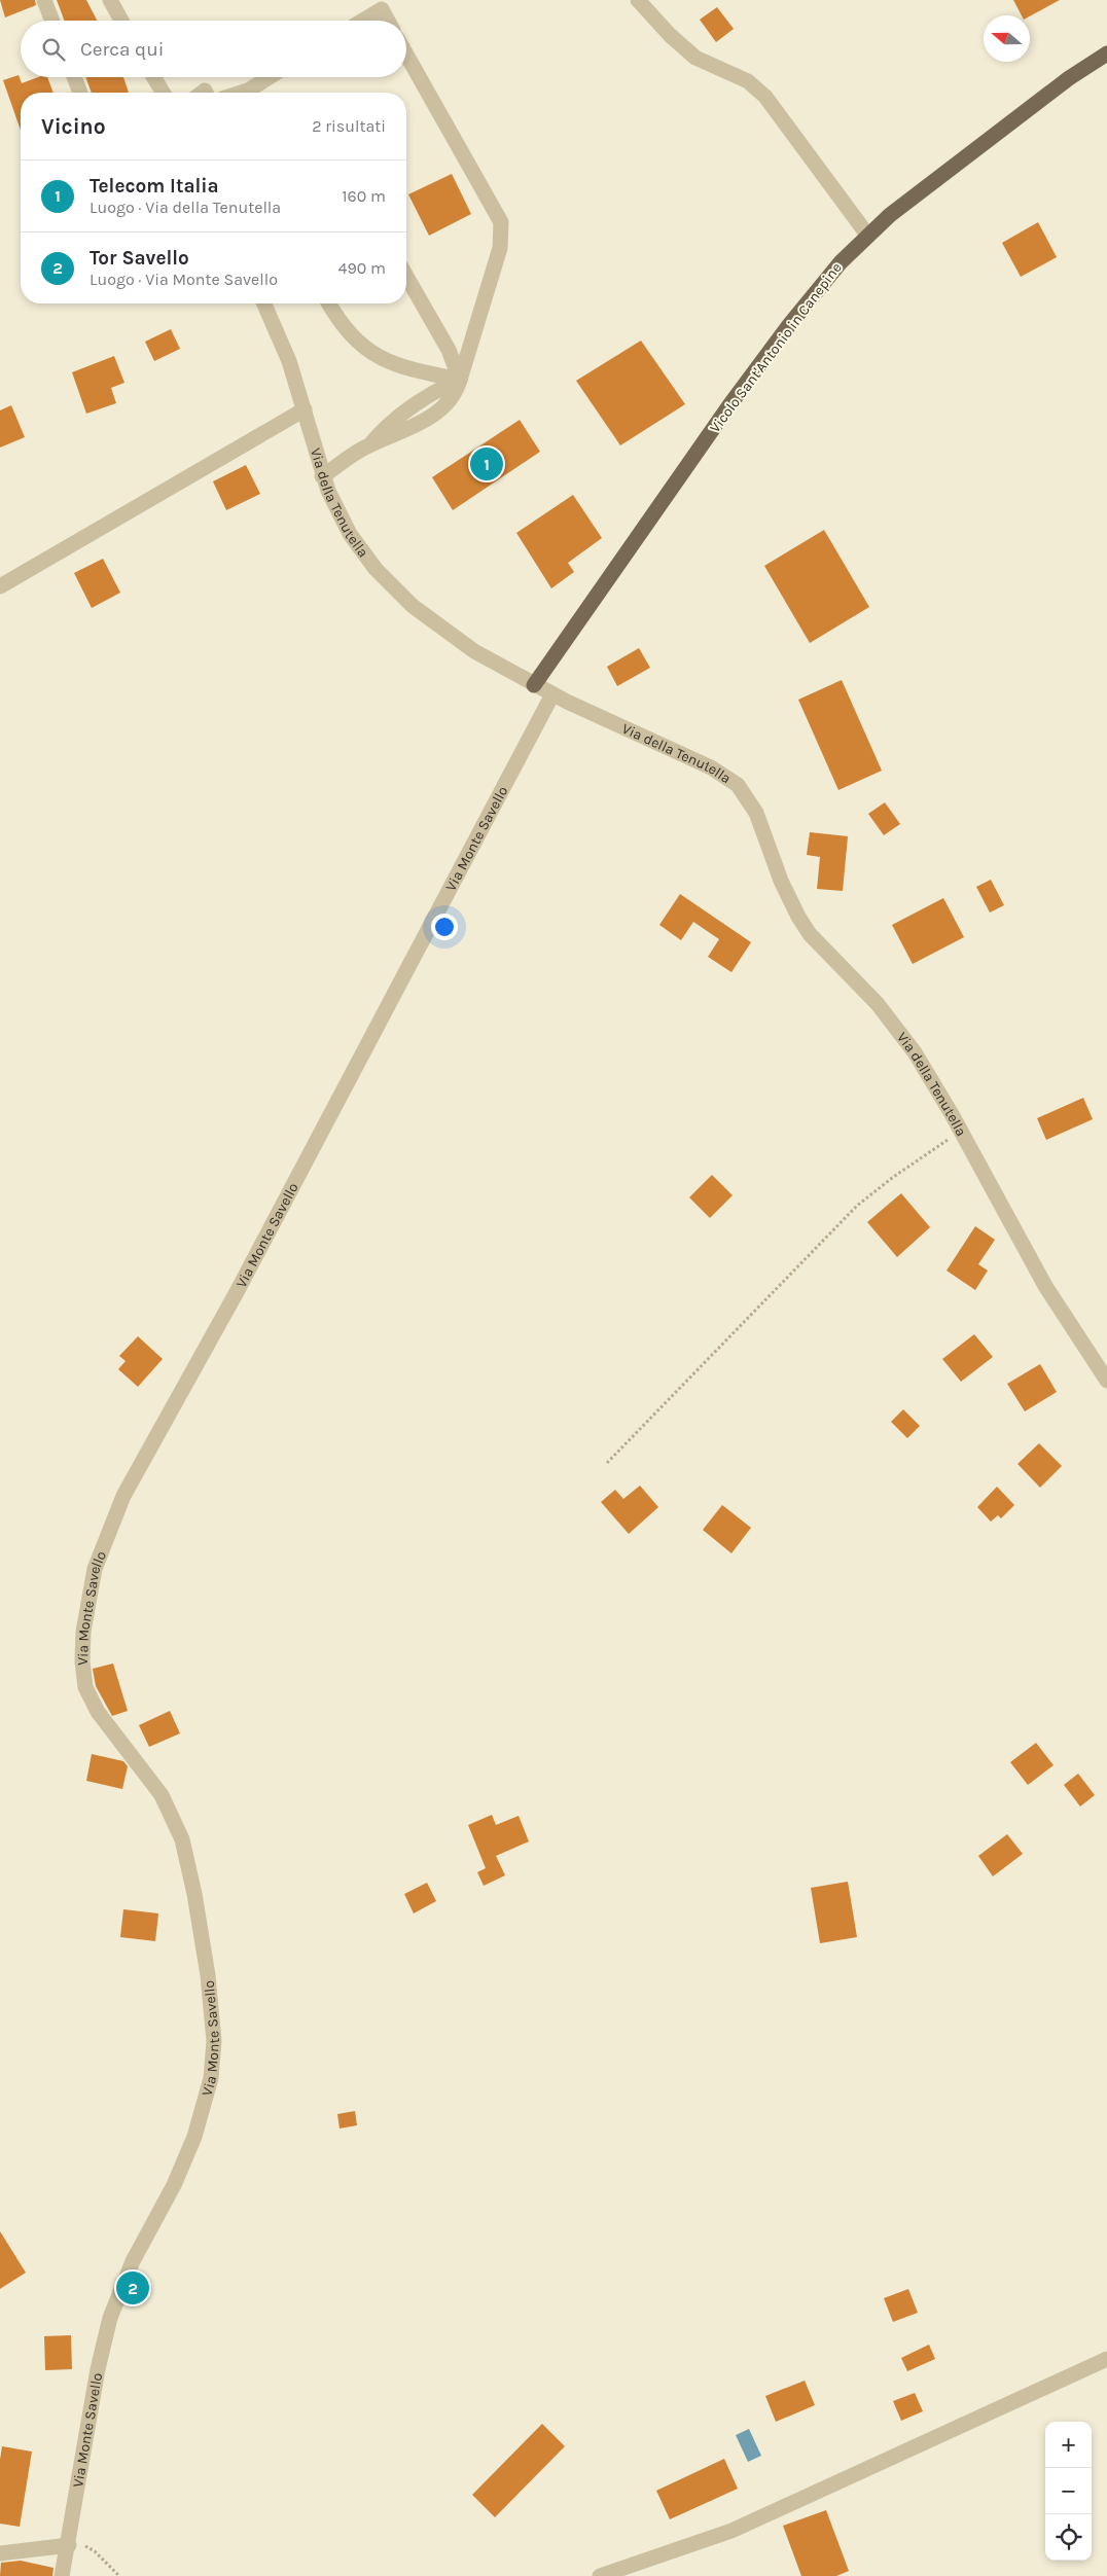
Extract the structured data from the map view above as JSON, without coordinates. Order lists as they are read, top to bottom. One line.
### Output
{"streets":{"main road":["Vicolo Sant'Antonio in Canepine"],"street":["Via della Tenutella","Via Monte Savello"]},"crossings":[["Vicolo Sant'Antonio in Canepine","Via della Tenutella"],["Via della Tenutella","Via Monte Savello"]],"north":"left","page":{"search":"Cerca qui","heading":["Vicino","2 risultati"],"list":[{"mark":"1","name":"Telecom Italia","note":"Luogo · Via della Tenutella","value":"160 m"},{"mark":"2","name":"Tor Savello","note":"Luogo · Via Monte Savello","value":"490 m"}],"pins":["1","2"],"map_buttons":["+","−"]}}
